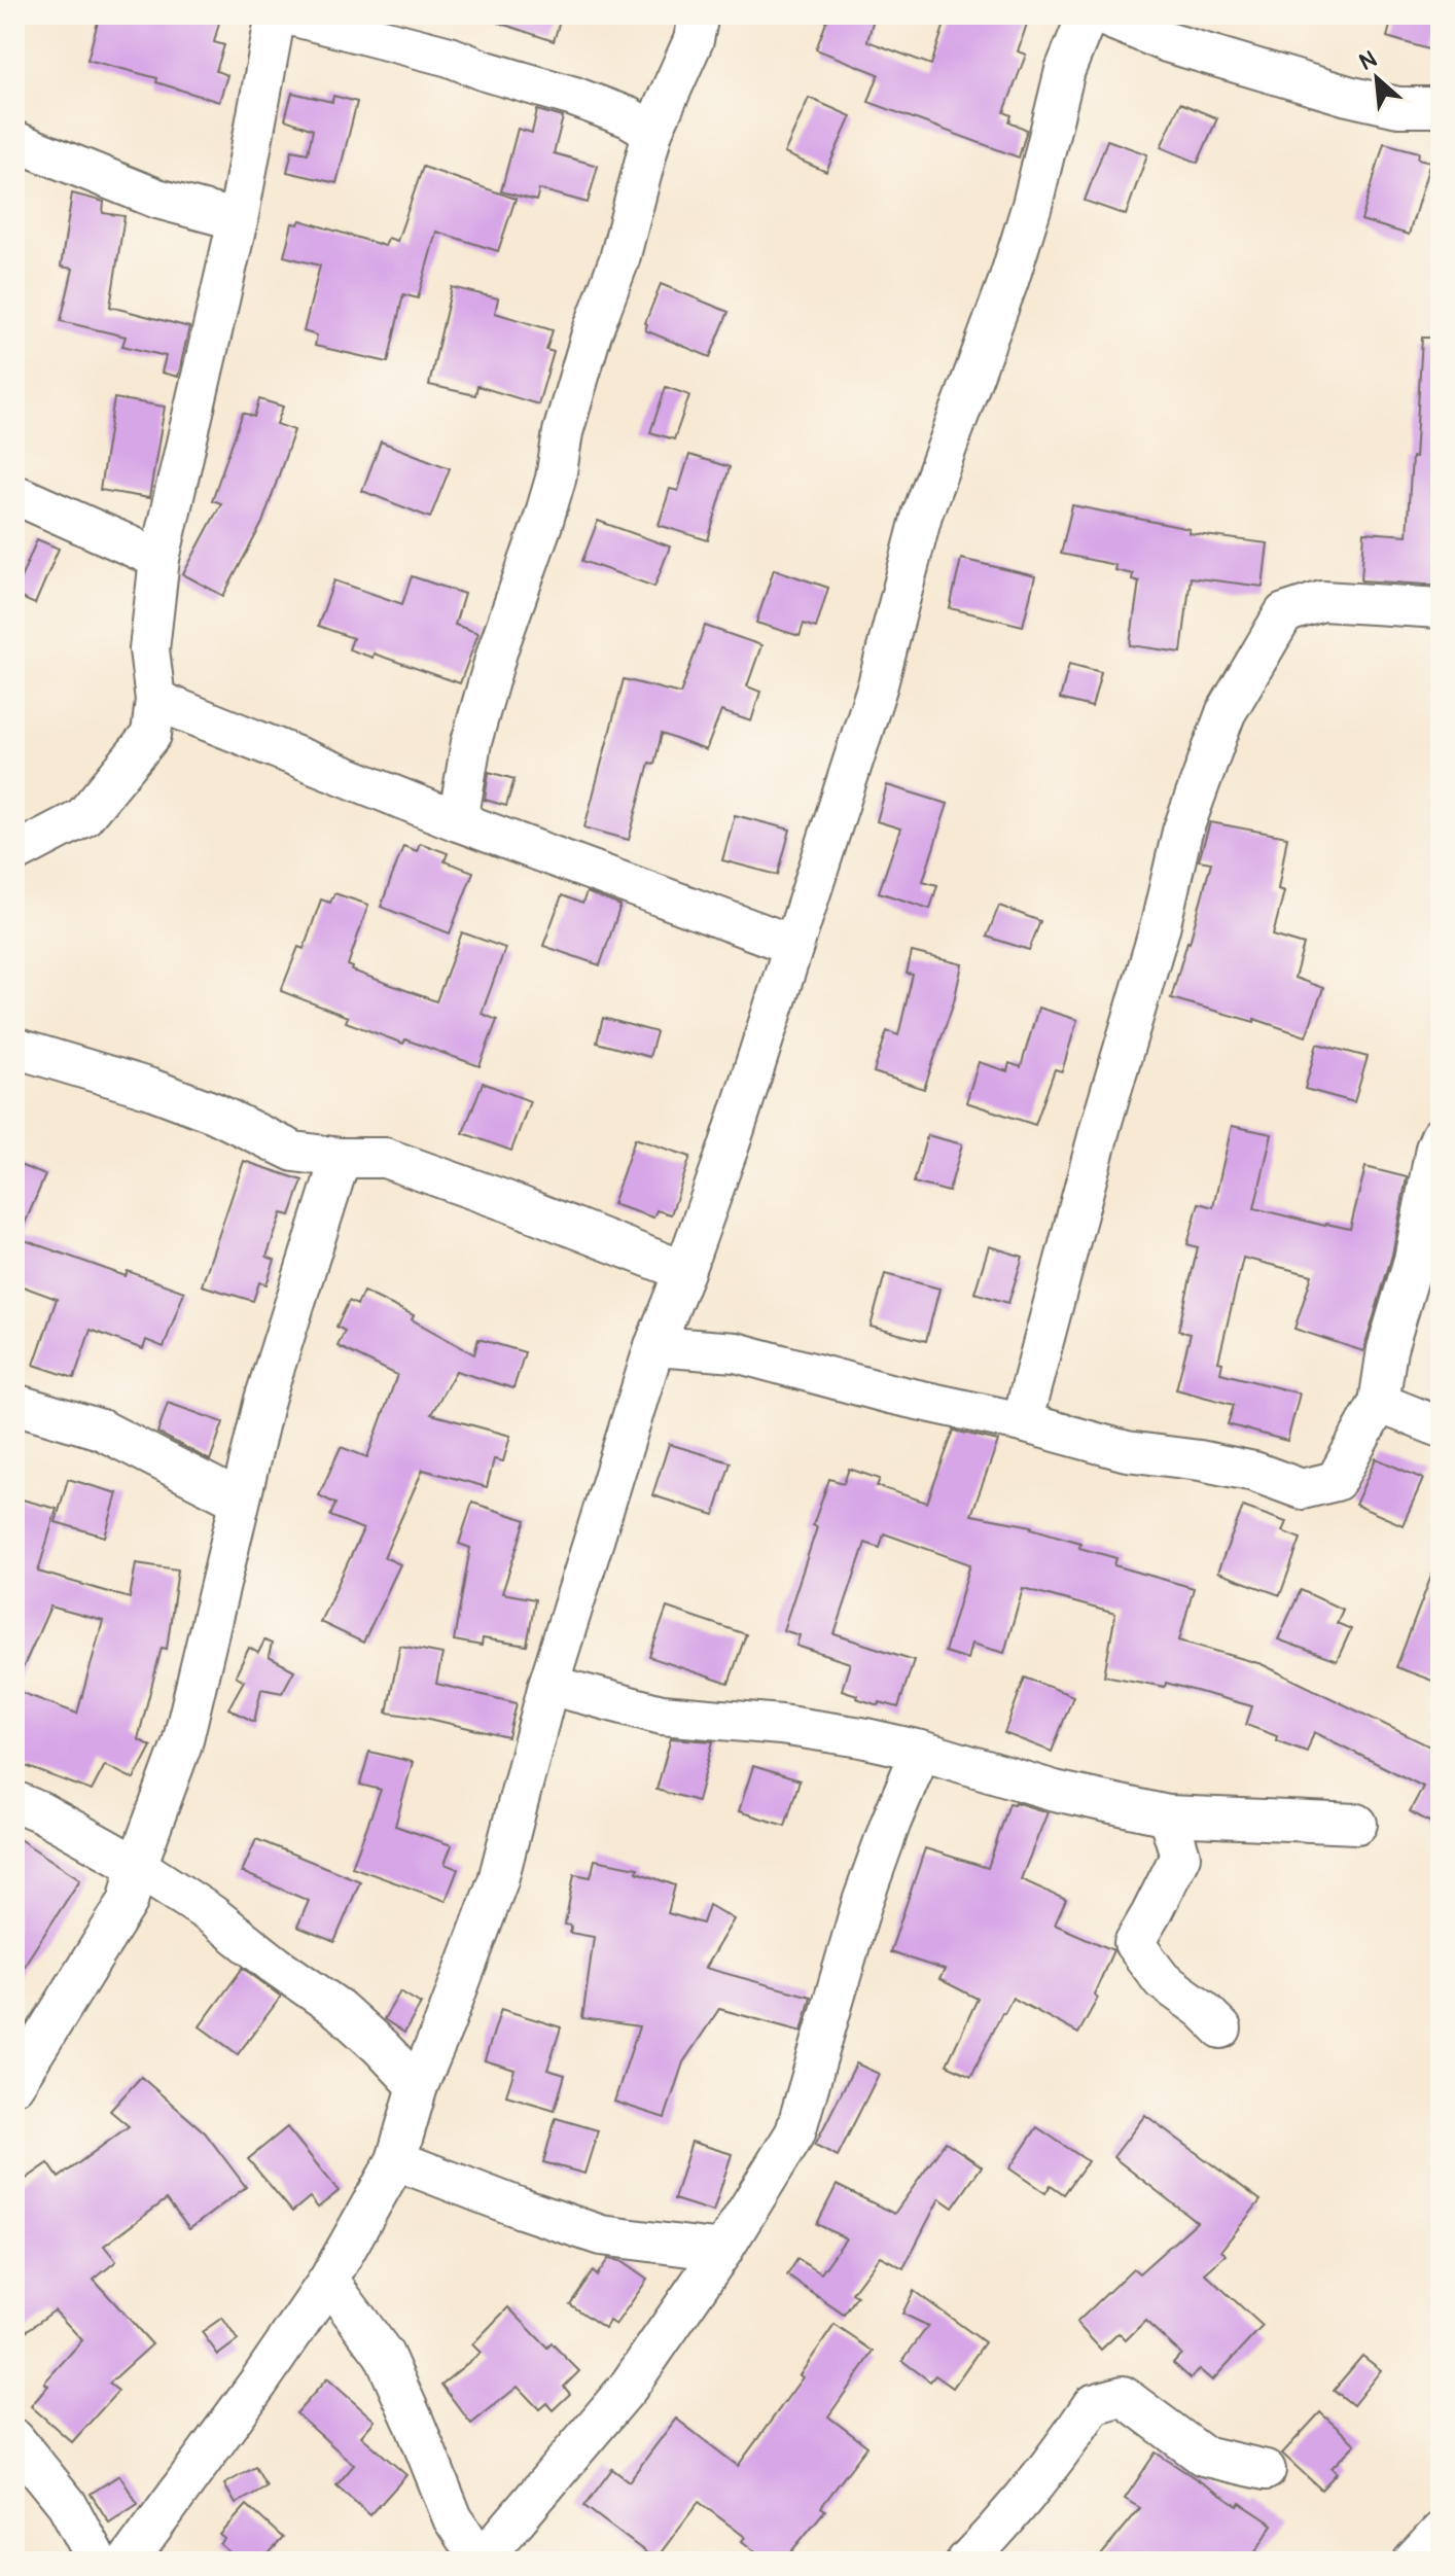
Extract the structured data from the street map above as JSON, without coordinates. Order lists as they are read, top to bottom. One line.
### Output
{"north":"top left"}
